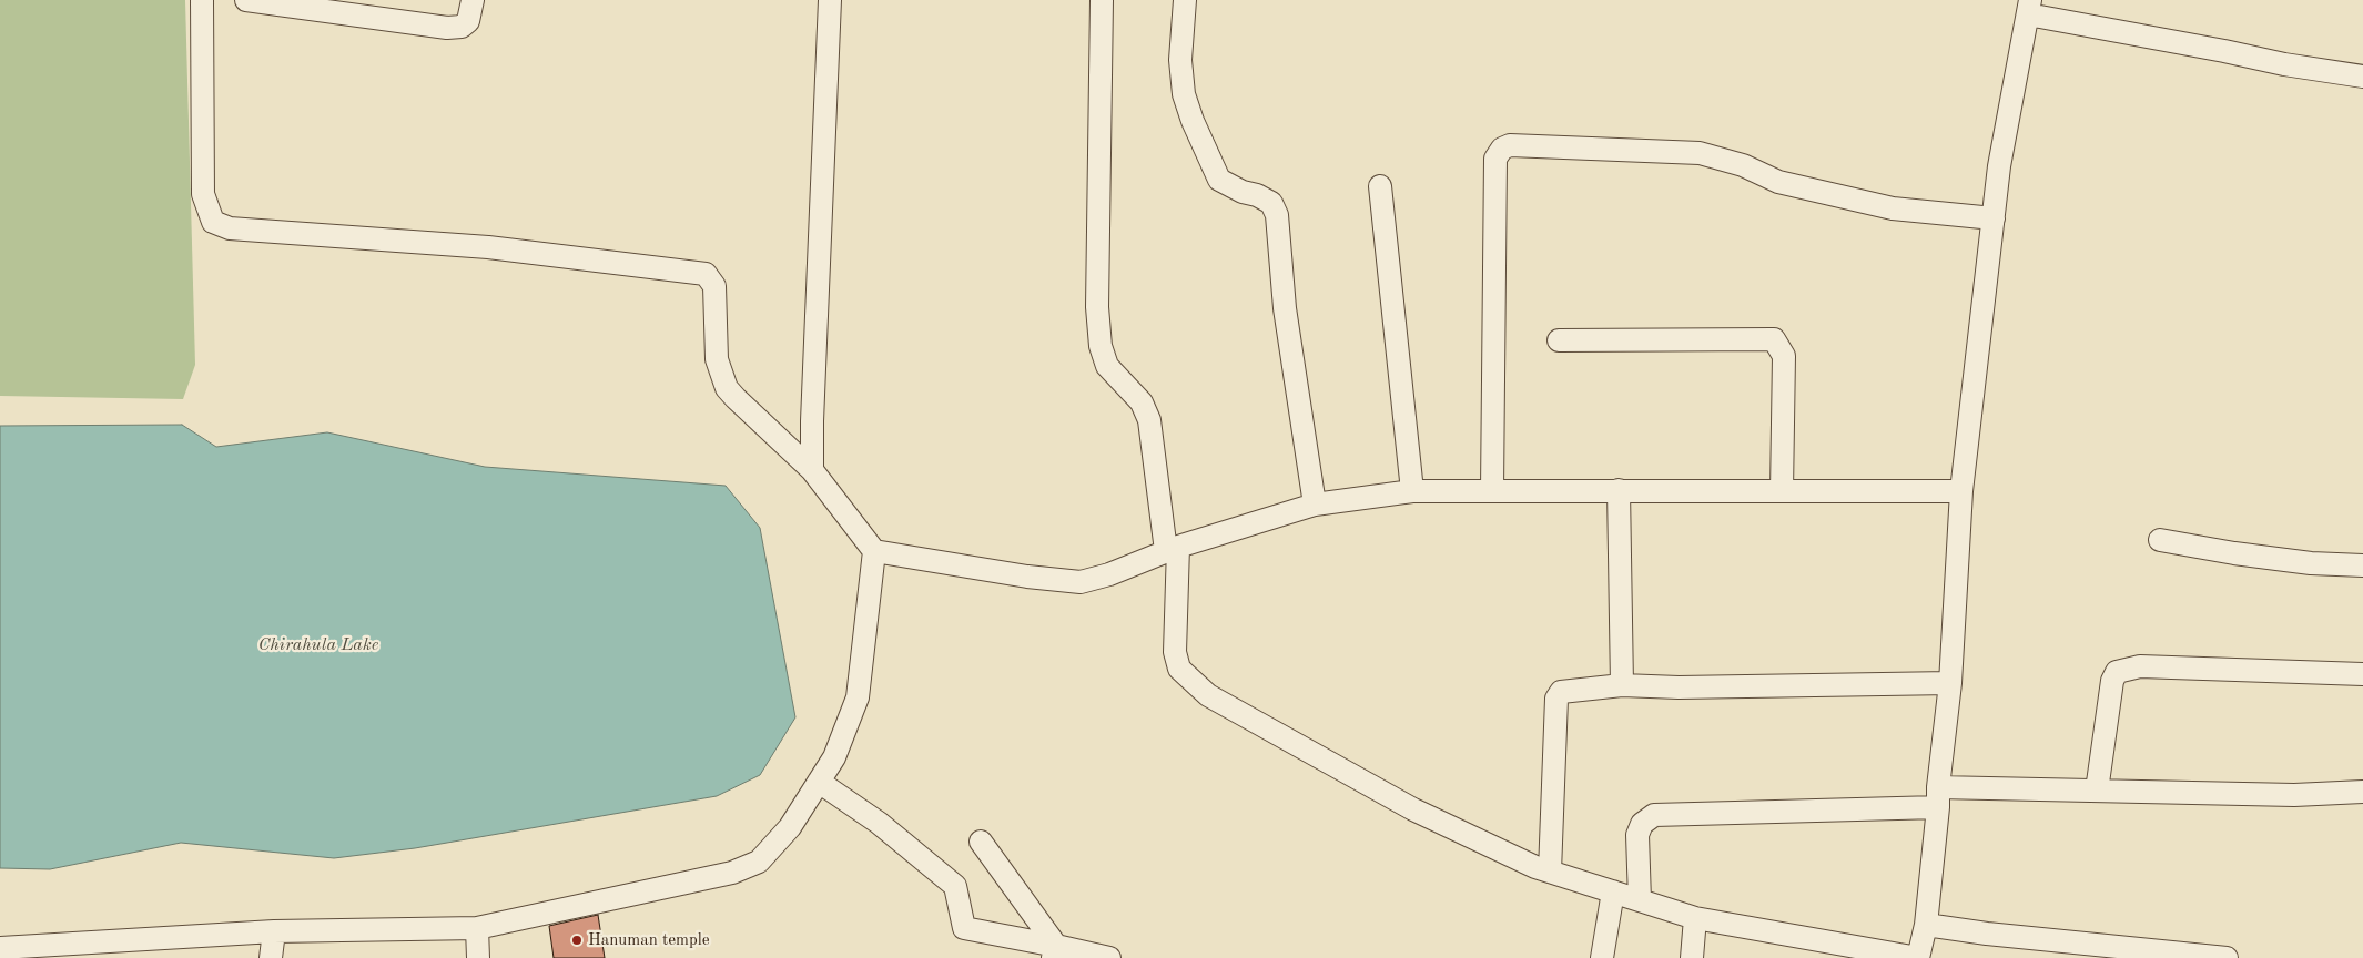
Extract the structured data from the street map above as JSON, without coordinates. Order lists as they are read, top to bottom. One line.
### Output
{"water":["Chirahula Lake"],"places":["Hanuman temple"]}
